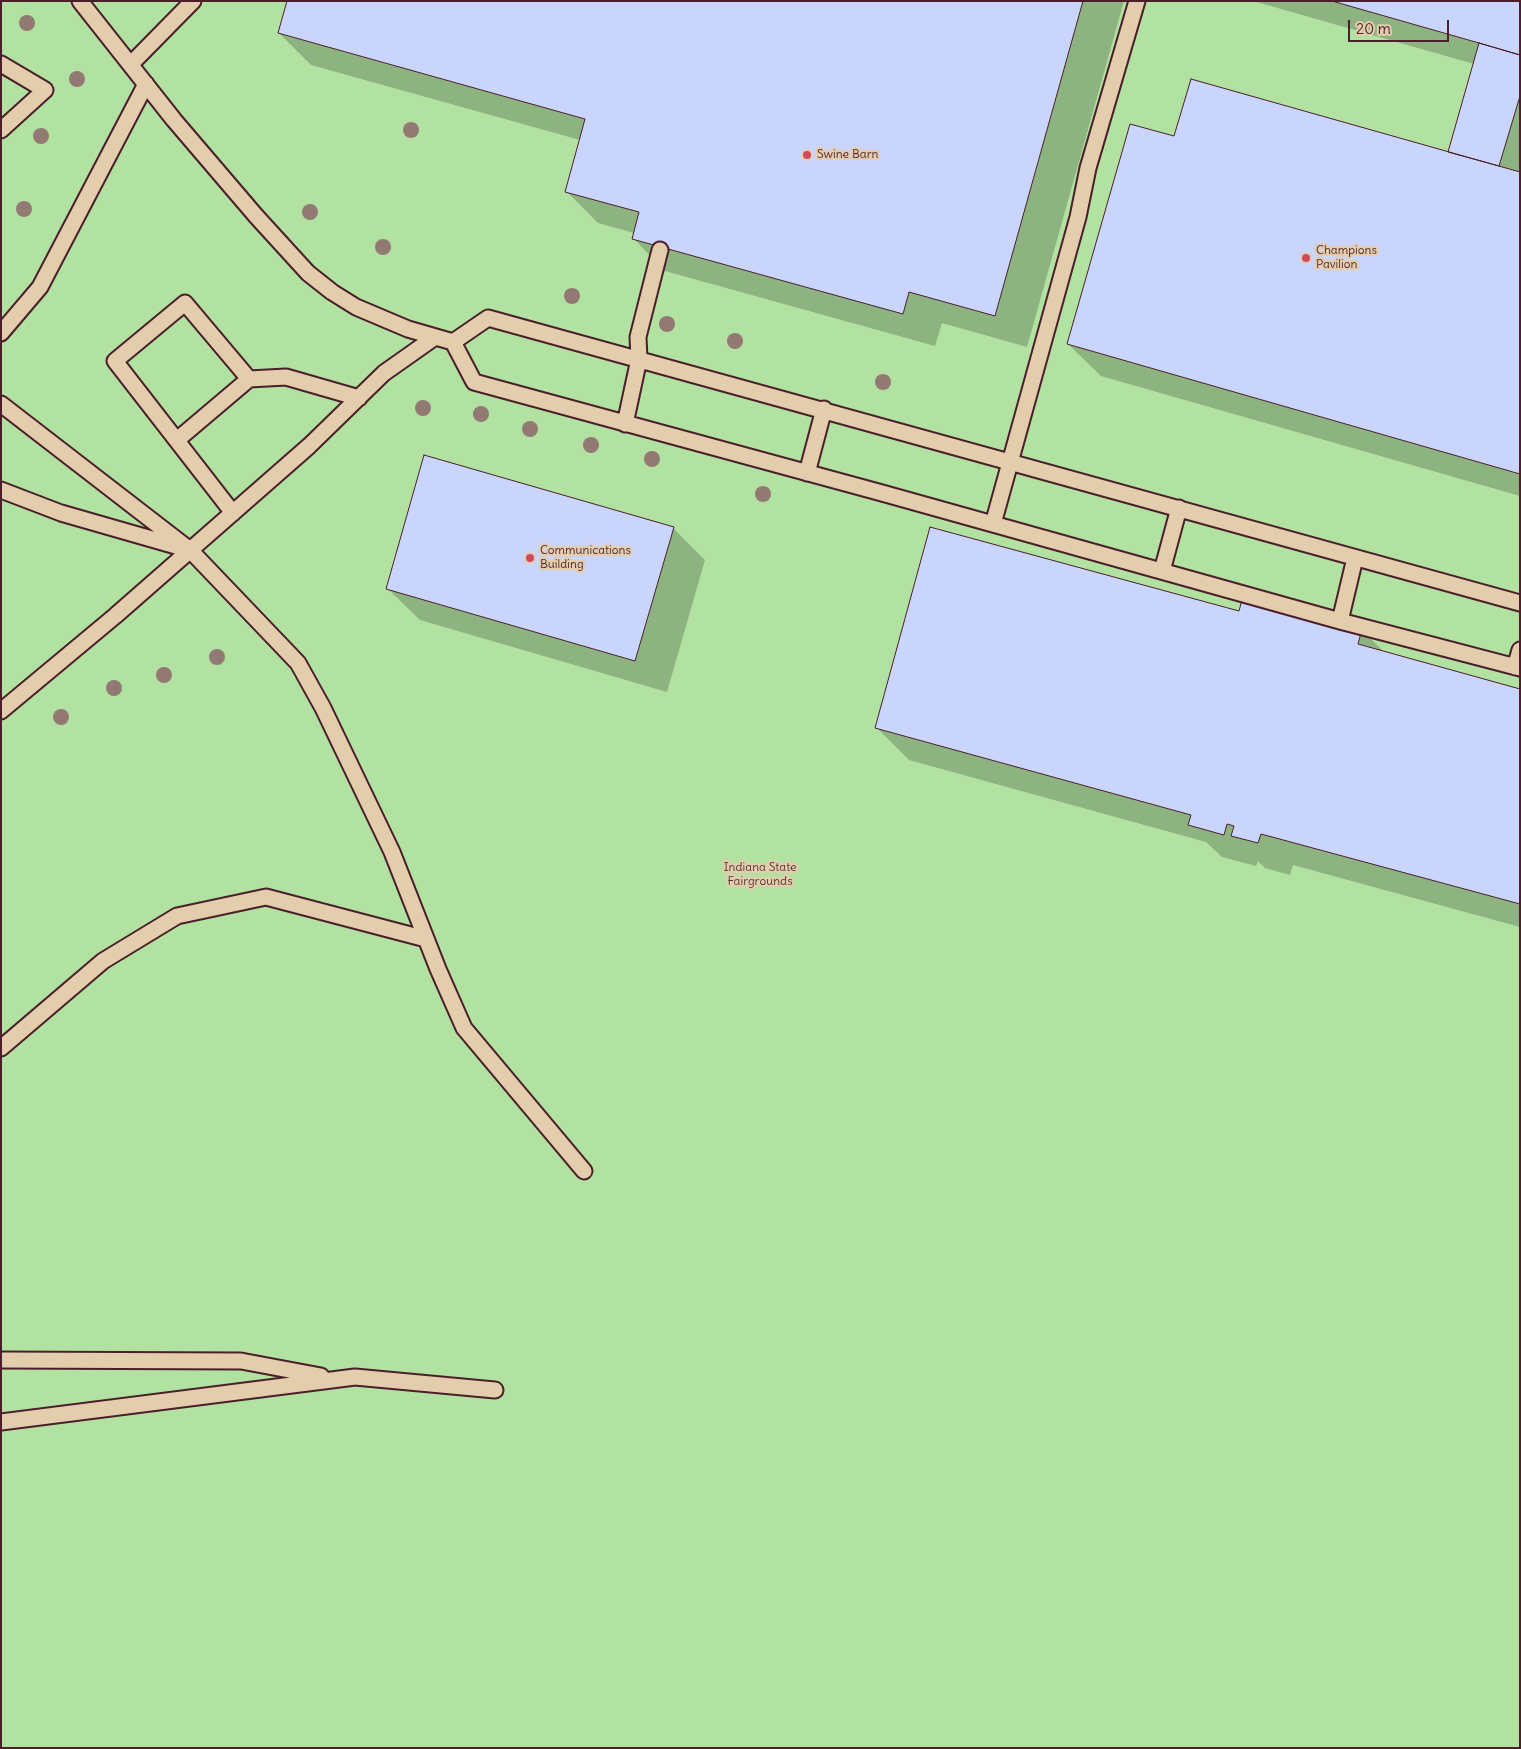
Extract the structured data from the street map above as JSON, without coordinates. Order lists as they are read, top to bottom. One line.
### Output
{"parks":["Indiana State Fairgrounds"],"places":["Swine Barn","Champions Pavilion","Communications Building"],"scale_bar":"20 m"}
